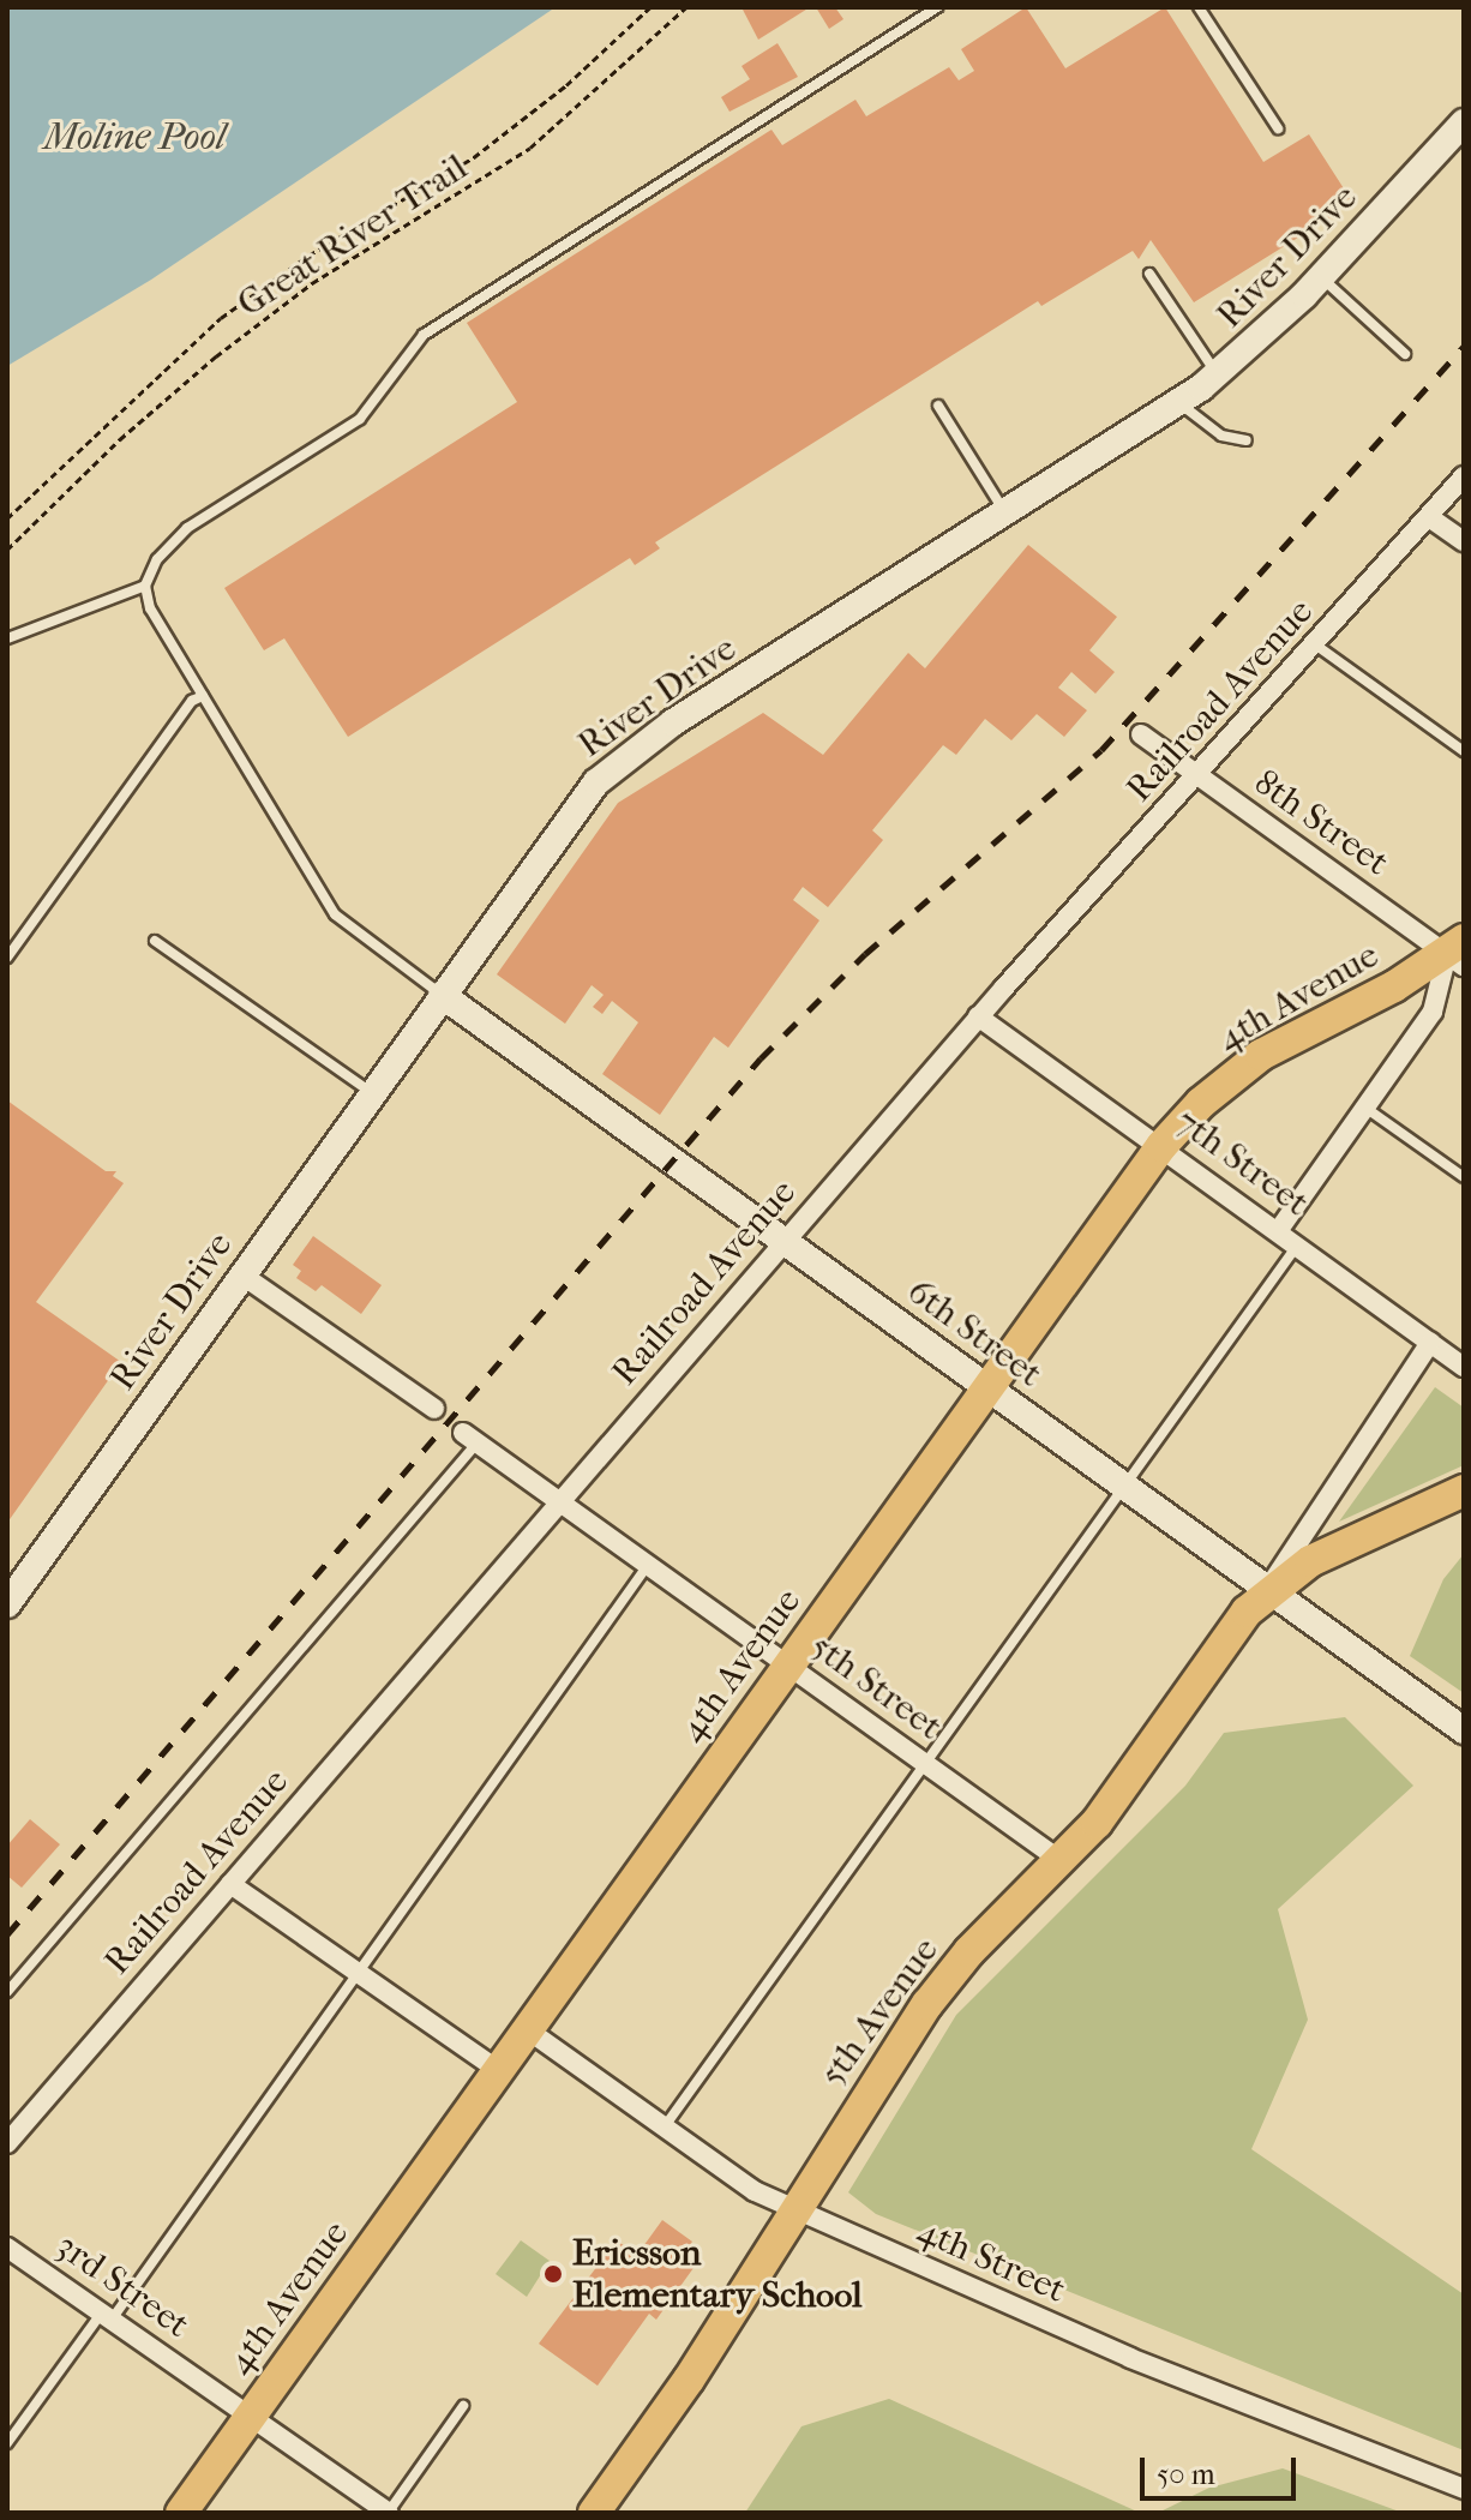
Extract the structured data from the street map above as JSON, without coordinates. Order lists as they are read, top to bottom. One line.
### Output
{"streets":{"main road":["River Drive","4th Avenue","6th Street","5th Avenue"],"street":["Railroad Avenue","8th Street","7th Street","5th Street","4th Street","3rd Street"],"path":["Great River Trail"]},"crossings":[["River Drive","6th Street"],["Railroad Avenue","8th Street"],["Railroad Avenue","7th Street"],["Railroad Avenue","6th Street"],["Railroad Avenue","5th Street"],["8th Street","4th Avenue"],["4th Avenue","7th Street"],["4th Avenue","6th Street"],["4th Avenue","5th Street"],["4th Avenue","4th Street"],["4th Avenue","3rd Street"],["7th Street","5th Avenue"],["6th Street","5th Avenue"],["5th Street","5th Avenue"],["5th Avenue","4th Street"]],"water":["Moline Pool"],"places":["Ericsson Elementary School"],"scale_bar":"50 m"}
